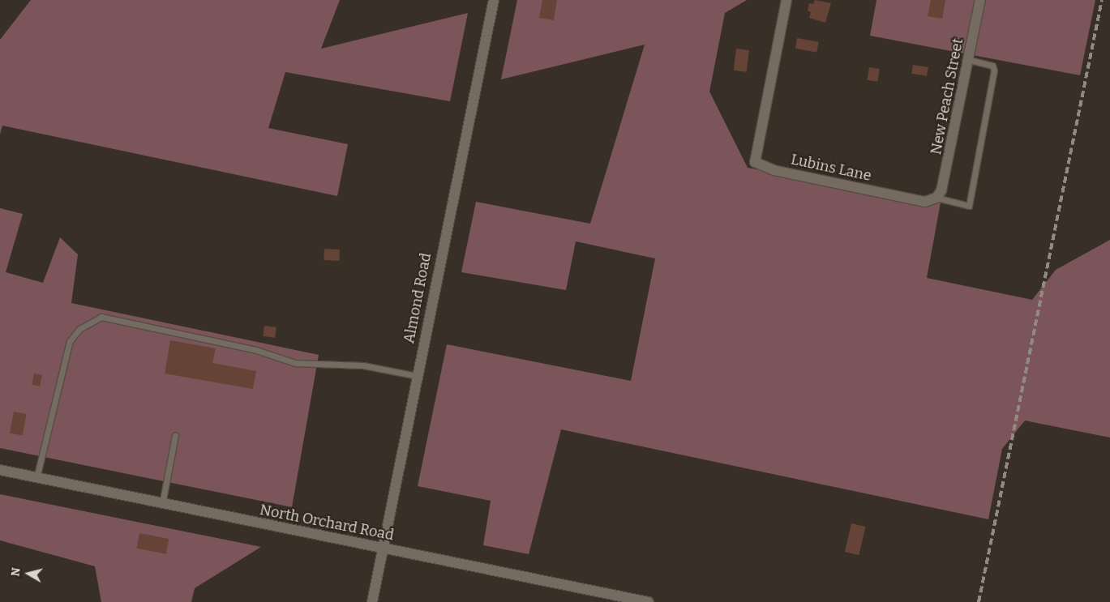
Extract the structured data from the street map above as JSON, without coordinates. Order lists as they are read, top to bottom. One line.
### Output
{"streets":{"street":["New Peach Street","Lubins Lane","Almond Road","North Orchard Road"]},"crossings":[["New Peach Street","Lubins Lane"],["Almond Road","North Orchard Road"]],"north":"left"}
